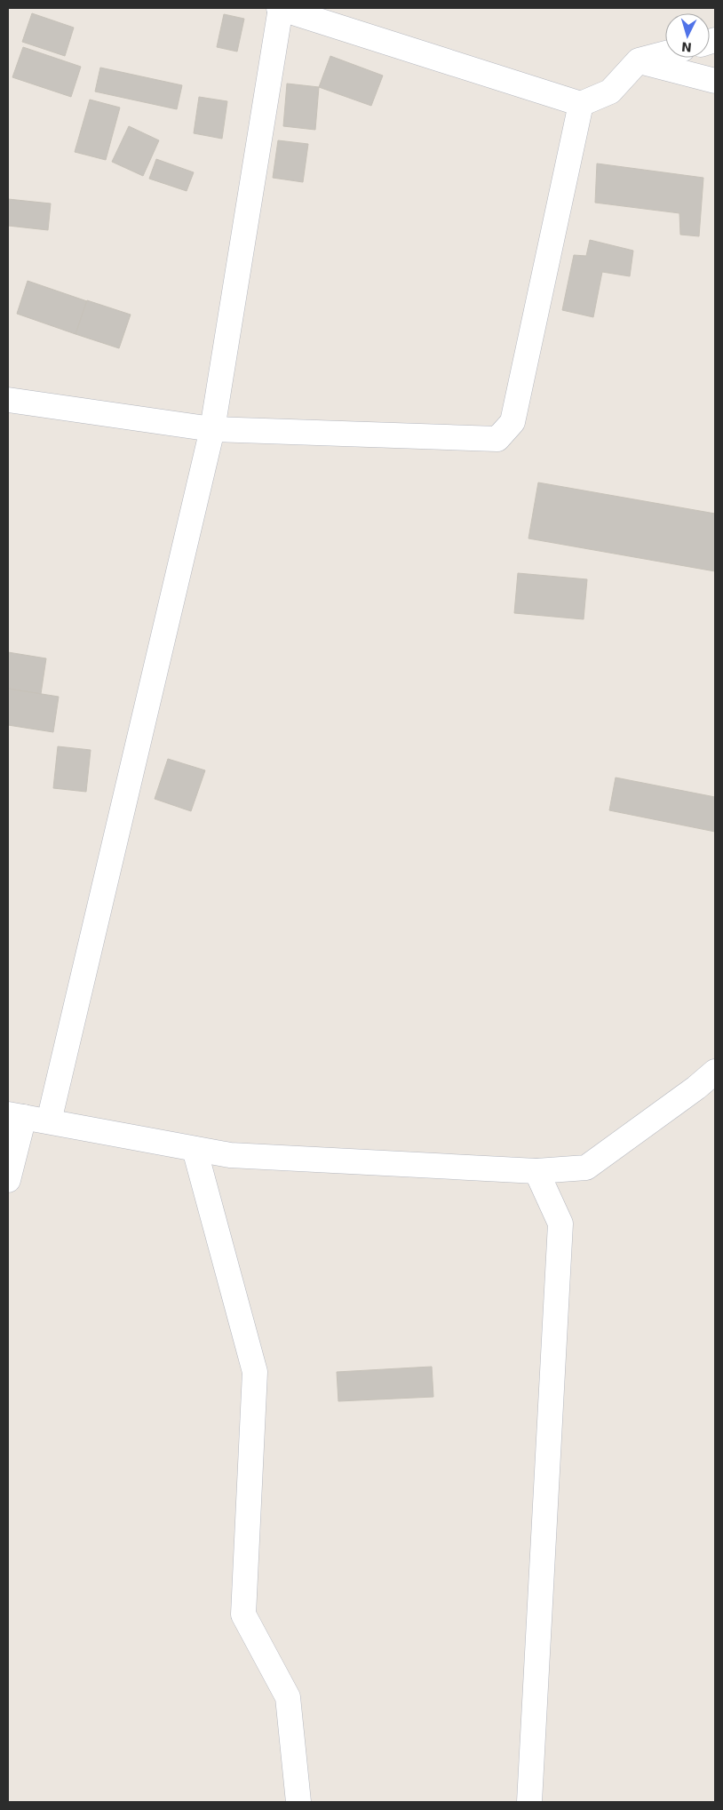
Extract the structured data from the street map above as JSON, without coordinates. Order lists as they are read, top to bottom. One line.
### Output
{"north":"bottom"}
